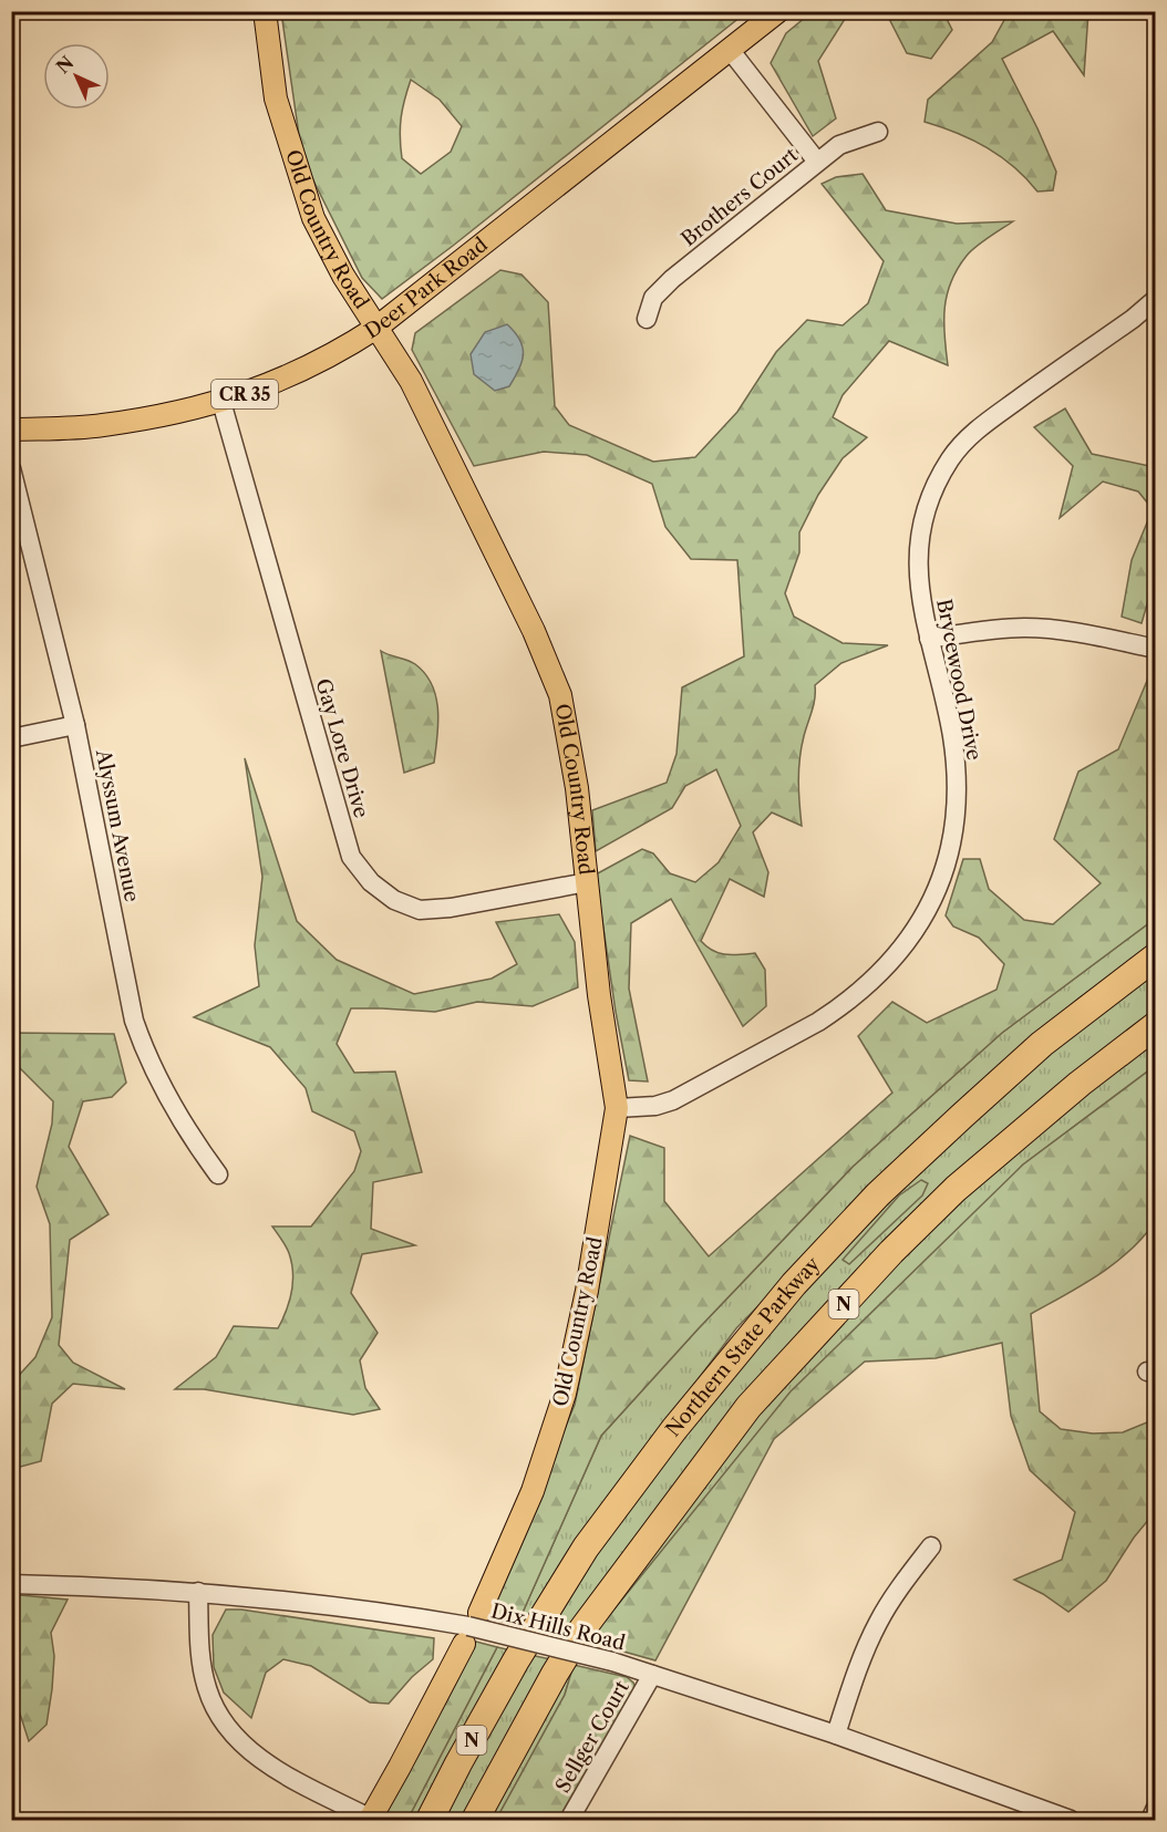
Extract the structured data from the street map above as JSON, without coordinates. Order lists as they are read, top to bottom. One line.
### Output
{"streets":{"highway":["N","Northern State Parkway"],"main road":["Old Country Road","Deer Park Road","CR 35"],"street":["Brothers Court","Brycewood Drive","Gay Lore Drive","Alyssum Avenue","Dix Hills Road","Sellger Court"]},"crossings":[["Old Country Road","Deer Park Road"],["Old Country Road","Brycewood Drive"],["Old Country Road","Gay Lore Drive"],["Deer Park Road","Gay Lore Drive"],["Dix Hills Road","Sellger Court"]],"north":"top left"}
